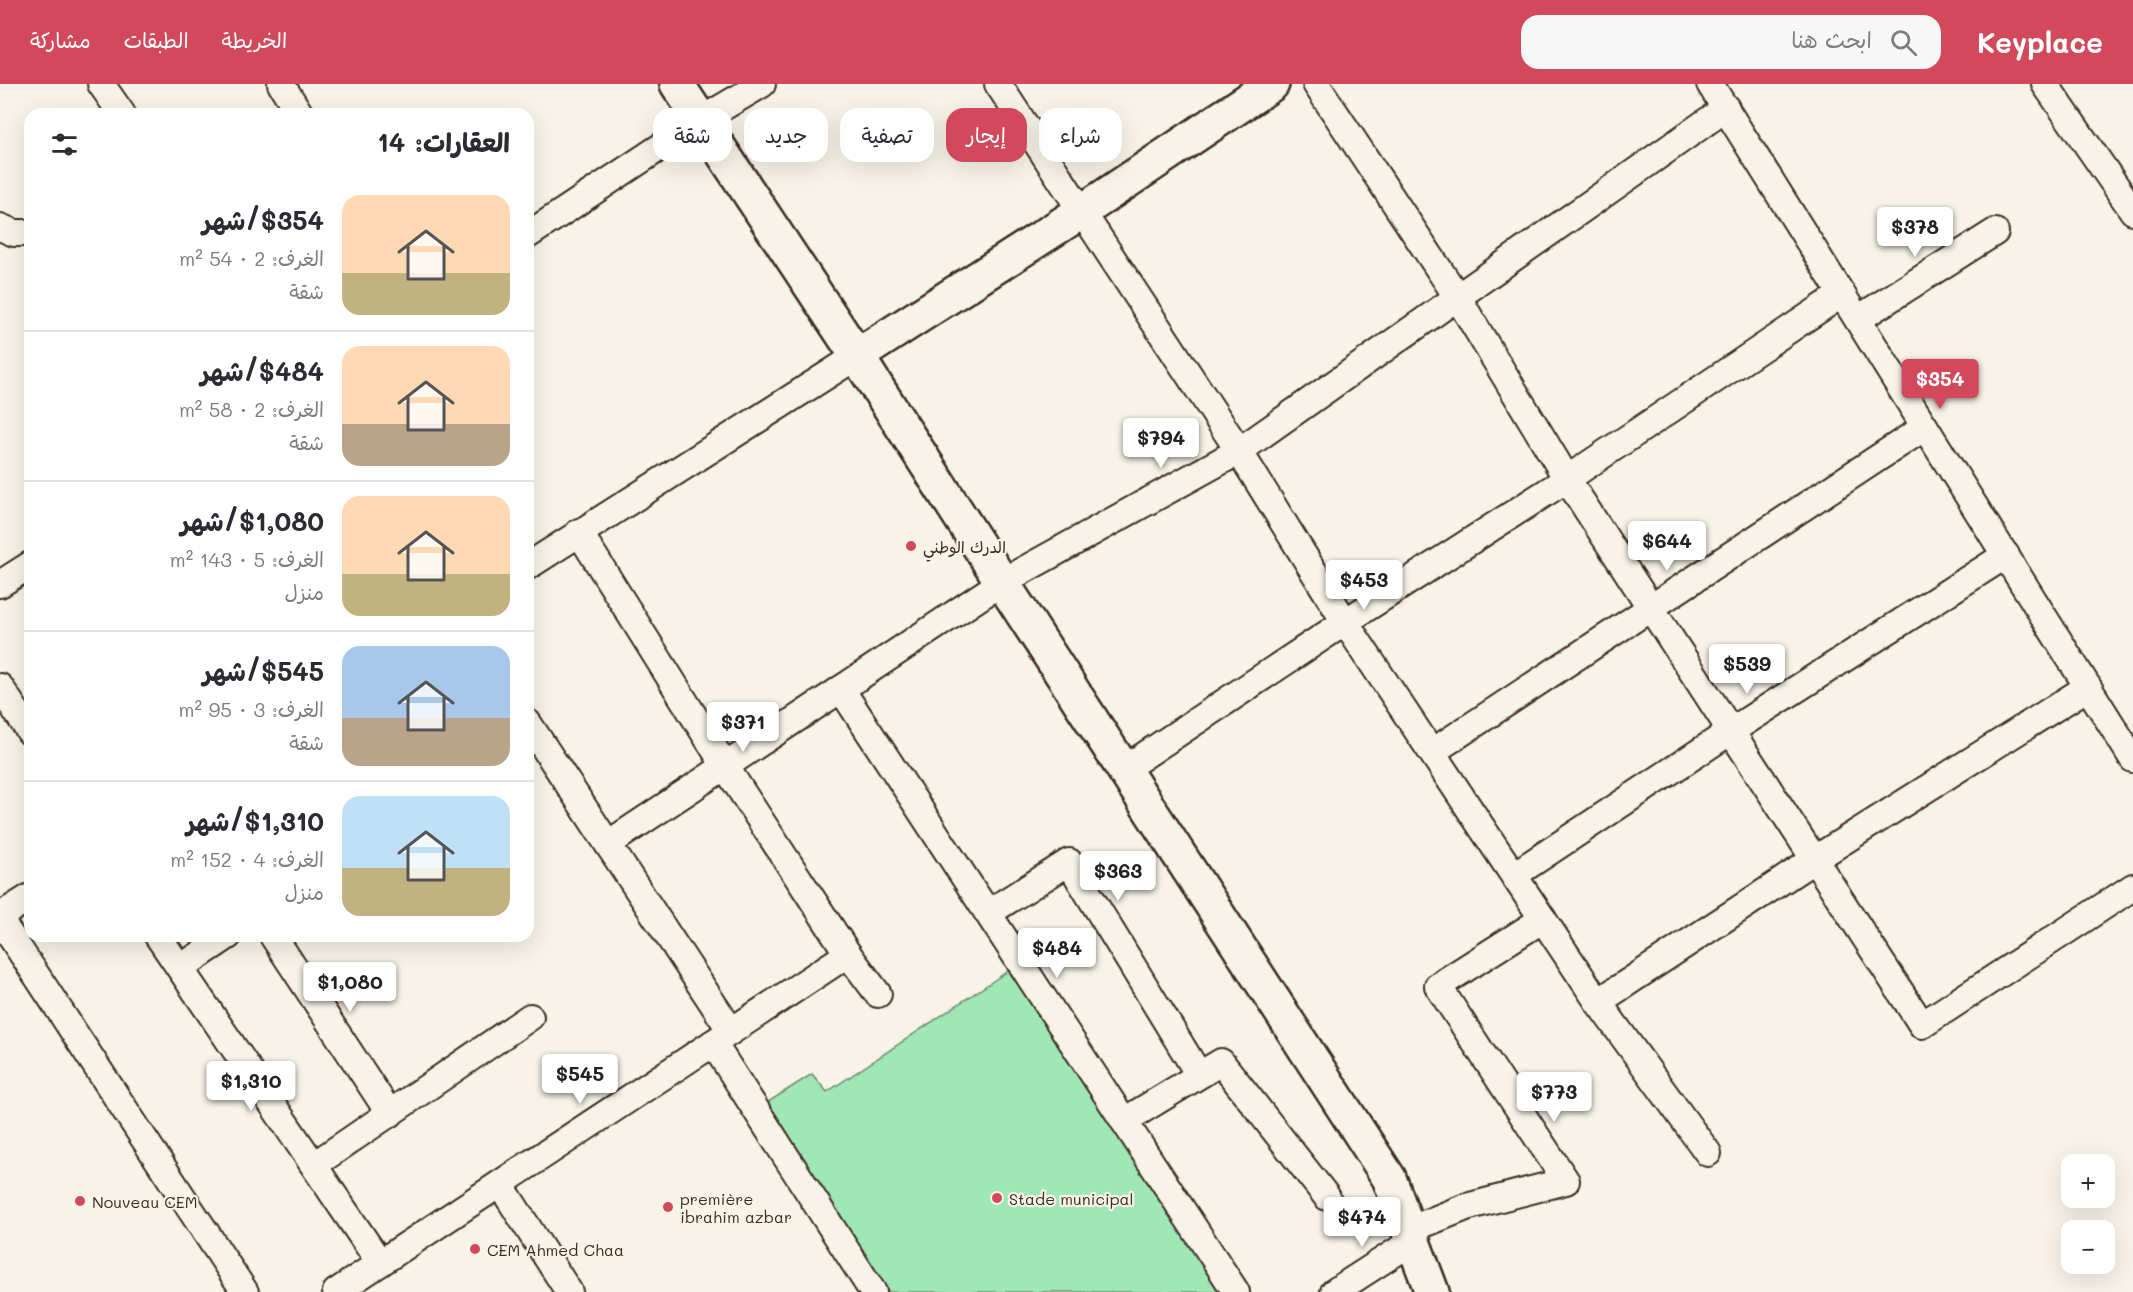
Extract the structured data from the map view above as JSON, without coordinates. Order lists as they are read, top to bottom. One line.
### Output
{"places":["الدرك الوطني","Stade municipal","Nouveau CEM","première ibrahim azbar","CEM Ahmed Chaa"],"page":{"header":"Keyplace","search":"ابحث هنا","nav":["الخريطة","الطبقات","مشاركة"],"chip":["شراء","إيجار","تصفية","جديد","شقة"],"heading":"العقارات: 14","list":[{"name":"$354/شهر","note":"الغرف: 2 · 54 m² · شقة"},{"name":"$484/شهر","note":"الغرف: 2 · 58 m² · شقة"},{"name":"$1,080/شهر","note":"الغرف: 5 · 143 m² · منزل"},{"name":"$545/شهر","note":"الغرف: 3 · 95 m² · شقة"},{"name":"$1,310/شهر","note":"الغرف: 4 · 152 m² · منزل"}],"price":["$378","$354","$794","$644","$453","$539","$371","$363","$484","$1,080","$545","$1,310","$773","$474"],"map_buttons":["+","−"]}}
